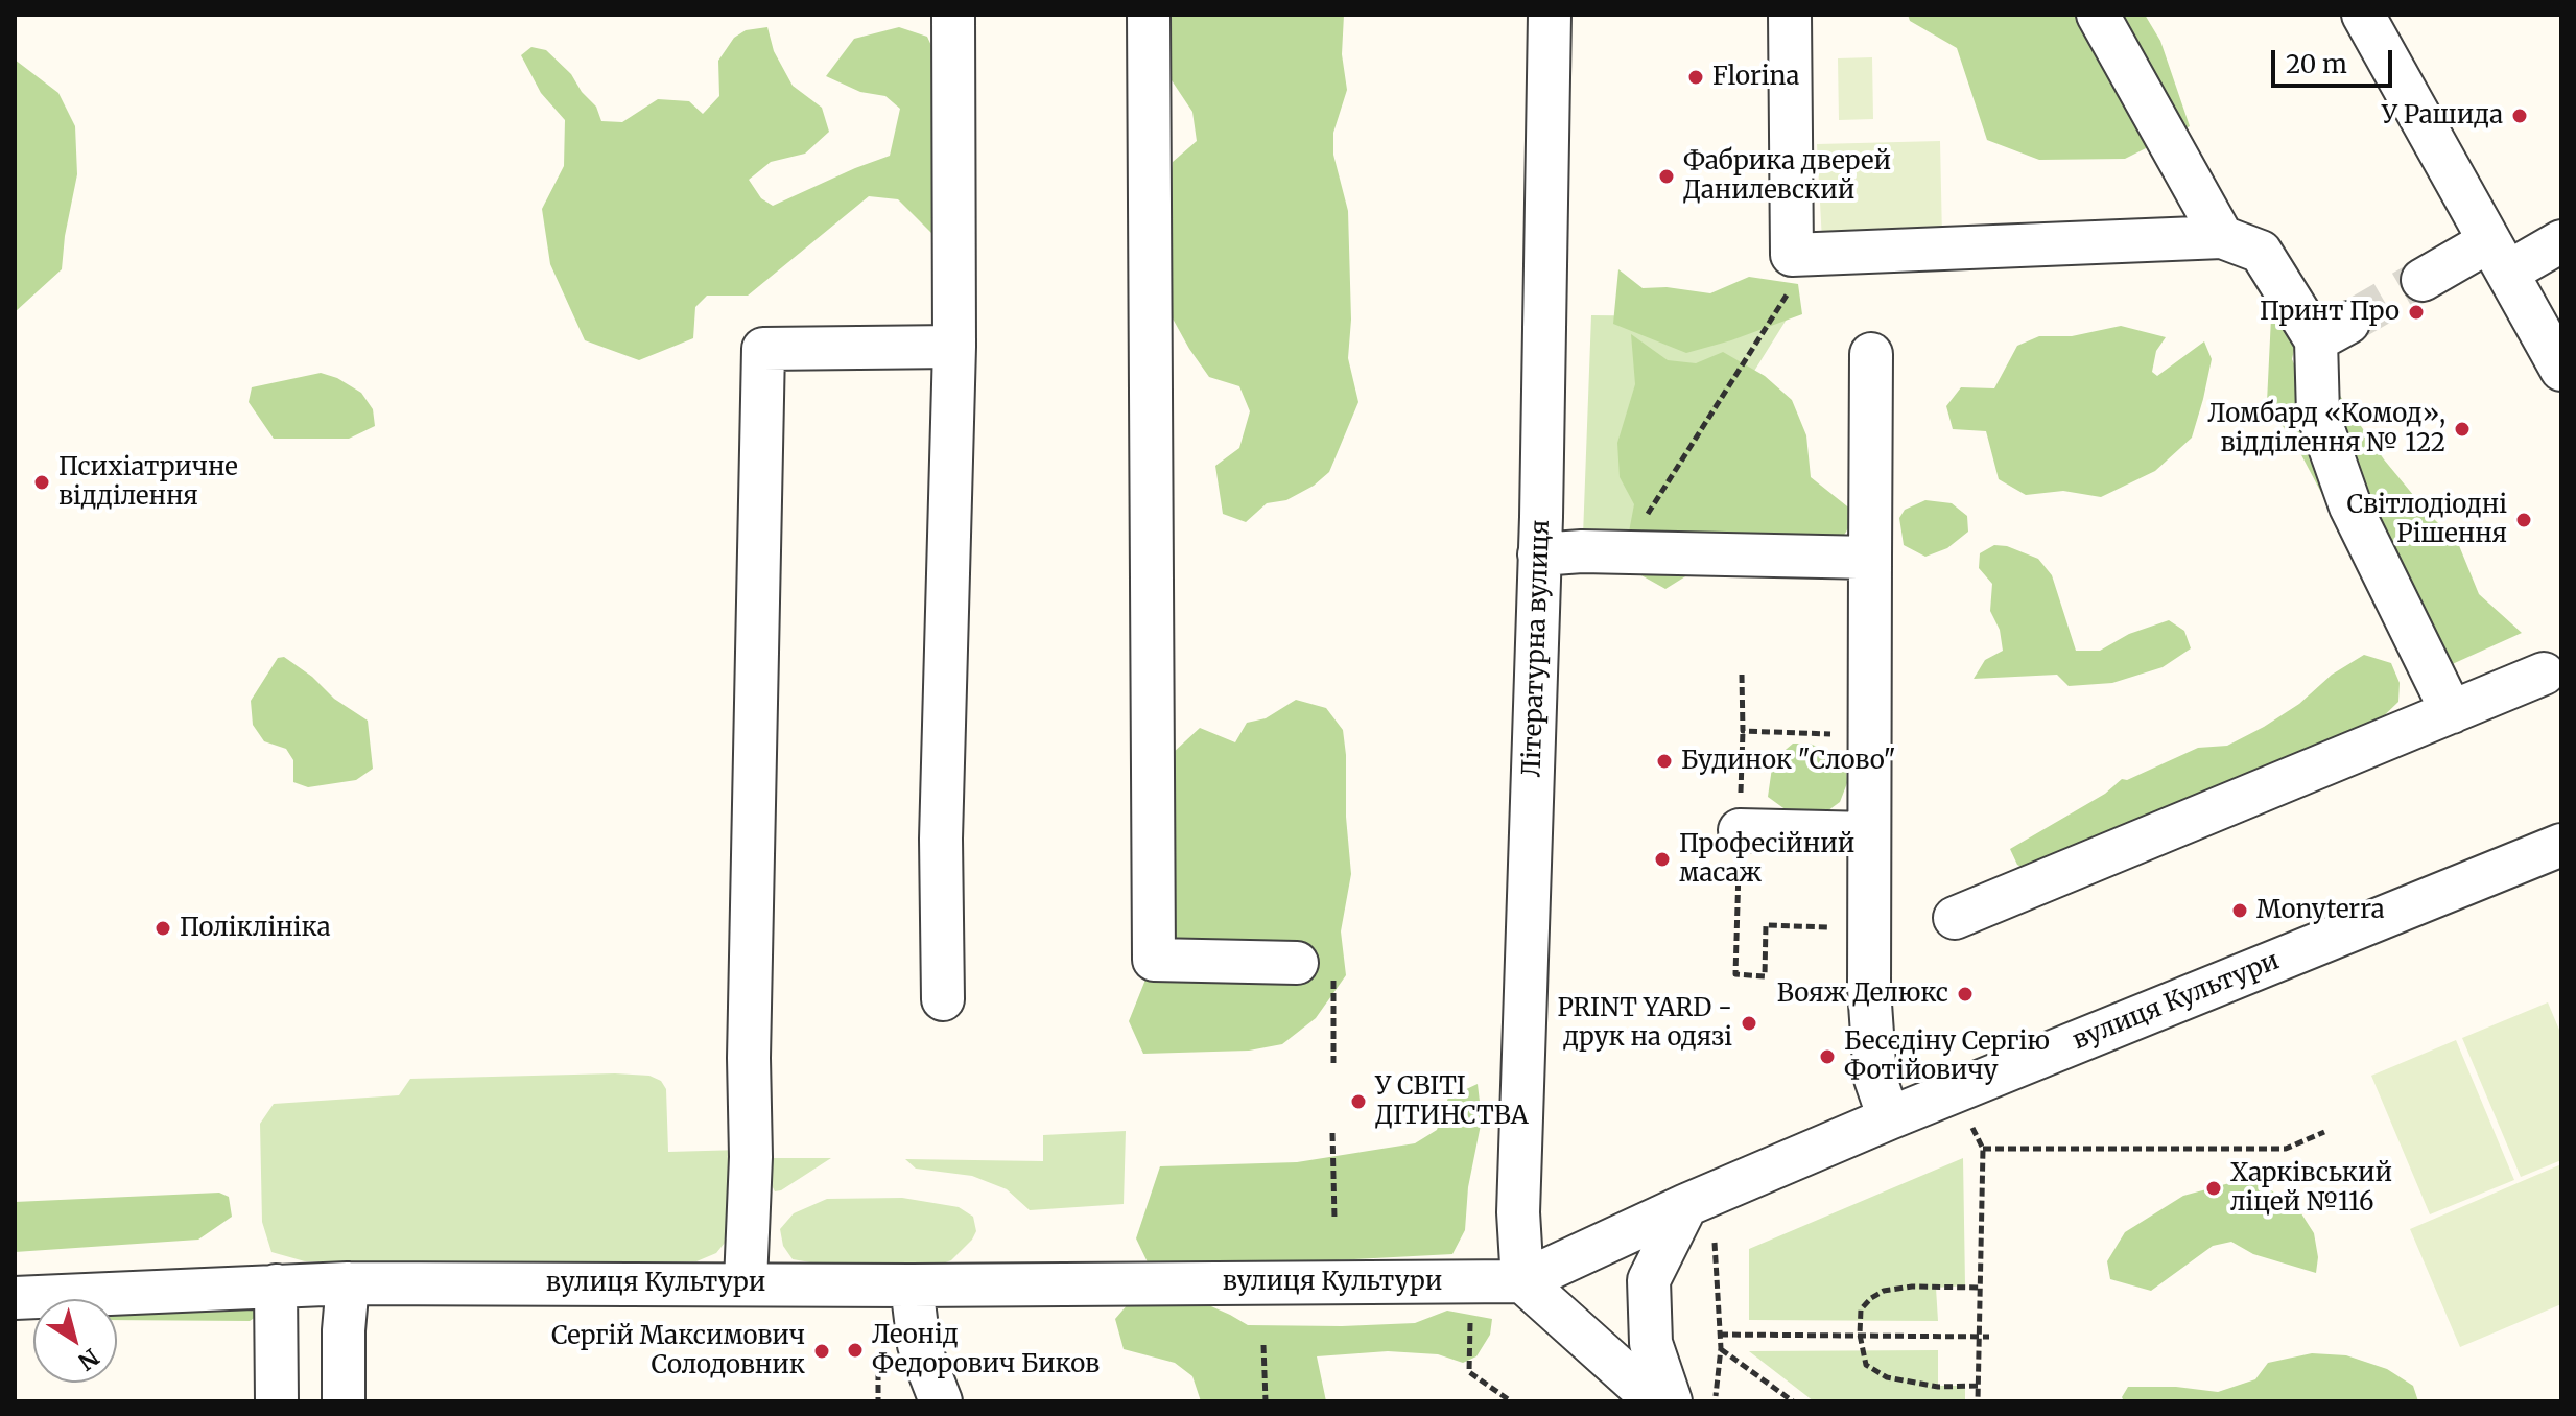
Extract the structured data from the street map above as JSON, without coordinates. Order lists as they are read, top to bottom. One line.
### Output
{"streets":{"street":["Літературна вулиця","вулиця Культури"]},"crossings":[["Літературна вулиця","вулиця Культури"]],"places":["Florina","У Рашида","Фабрика дверей Данилевский","Принт Про","Ломбард «Комод», відділення № 122","Психіатричне відділення","Світлодіодні Рішення","Будинок \"Слово\"","Професійний масаж","Monyterra","Поліклініка","Вояж Делюкс","PRINT YARD - друк на одязі","Бесєдіну Сергію Фотійовичу","У СВІТІ ДІТИНСТВА","Харківський ліцей №116","Леонід Федорович Биков","Сергій Максимович Солодовник"],"scale_bar":"20 m","north":"bottom right"}
